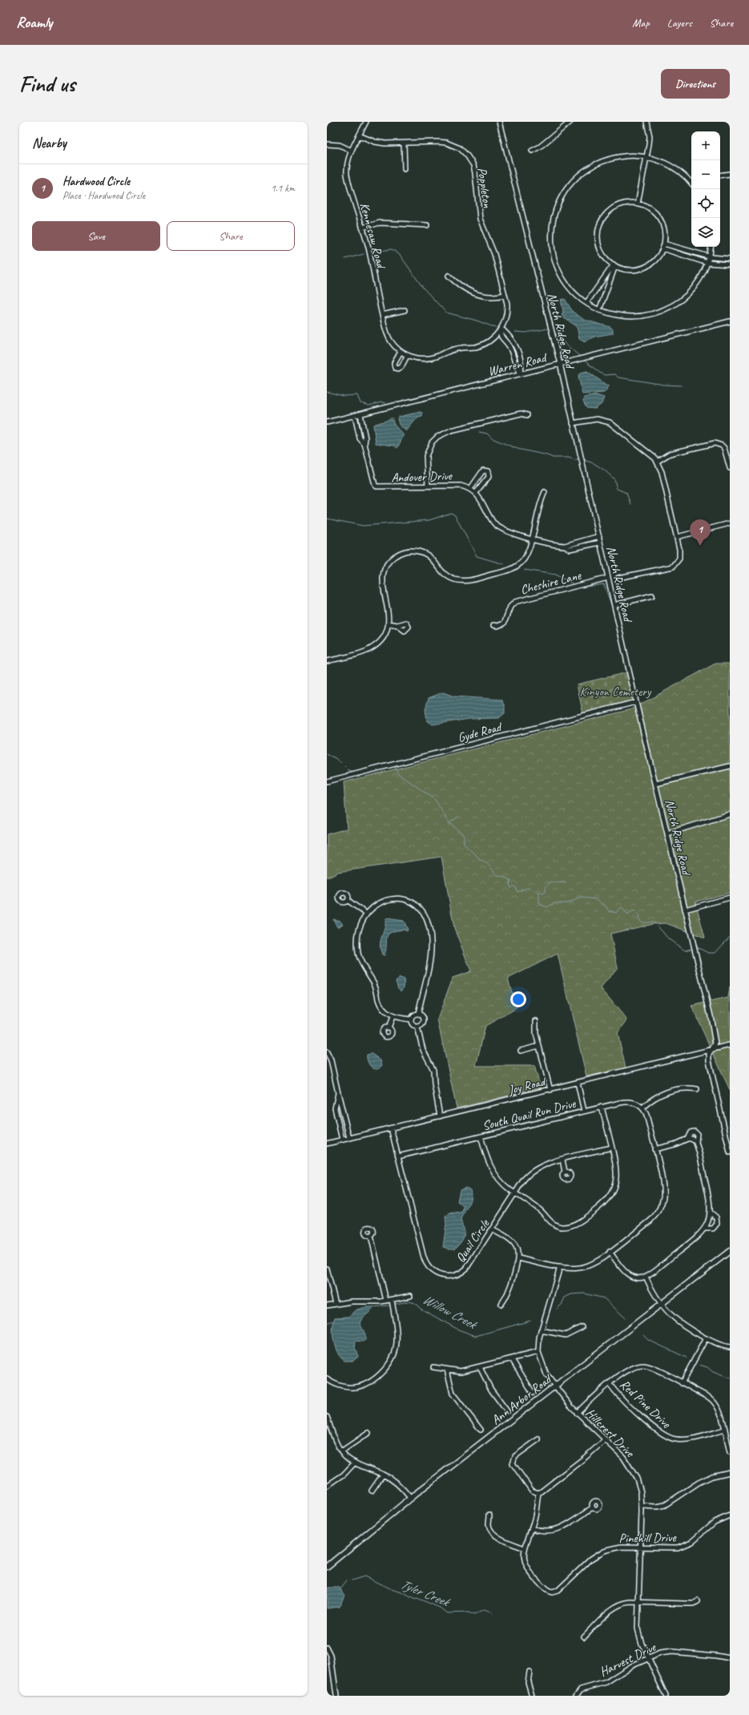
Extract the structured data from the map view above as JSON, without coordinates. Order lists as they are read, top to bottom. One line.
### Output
{"streets":{"main road":["Ann Arbor Road"],"street":["Poppleton","Kennesaw Road","North Ridge Road","Warren Road","Andover Drive","Cheshire Lane","Gyde Road","Joy Road","South Quail Run Drive","Quail Circle","Red Pine Drive","Hillcrest Drive","Pinehill Drive","Harvest Drive"]},"crossings":[["Poppleton","Kennesaw Road"],["North Ridge Road","Warren Road"],["North Ridge Road","Andover Drive"],["North Ridge Road","Cheshire Lane"],["North Ridge Road","Gyde Road"],["North Ridge Road","Joy Road"],["Warren Road","Andover Drive"],["Joy Road","Quail Circle"],["South Quail Run Drive","Quail Circle"],["Ann Arbor Road","Hillcrest Drive"],["Hillcrest Drive","Pinehill Drive"],["Hillcrest Drive","Harvest Drive"]],"water":["Willow Creek","Tyler Creek"],"parks":["Kinyon Cemetery"],"page":{"header":"Roamly","nav":["Map","Layers","Share"],"buttons":["Directions",["Save","Share"]],"title":"Find us","heading":"Nearby","map_buttons":["+","−"],"list":[{"mark":"1","name":"Hardwood Circle","note":"Place · Hardwood Circle","value":"1.1 km"}],"pins":"1"}}
